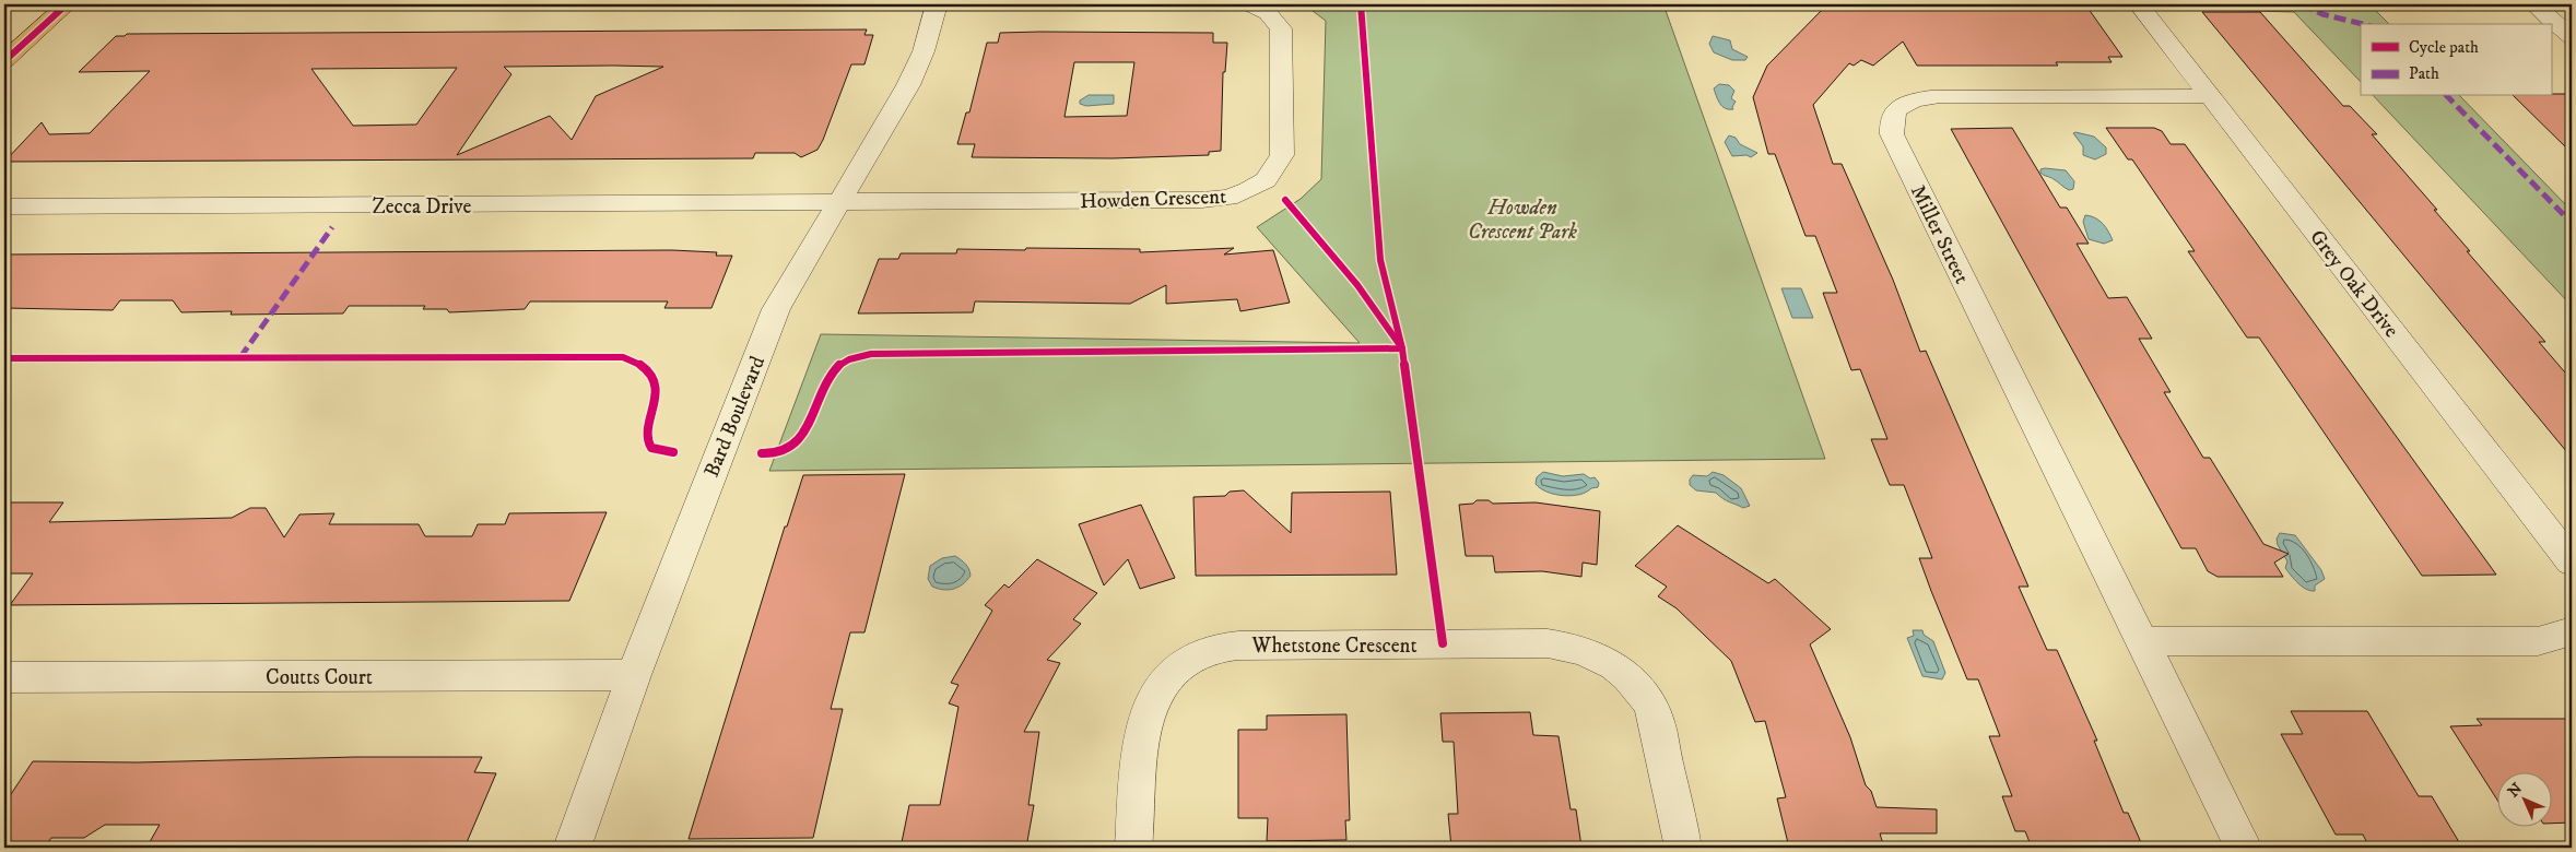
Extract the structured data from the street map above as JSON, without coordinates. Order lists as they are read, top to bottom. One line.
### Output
{"streets":{"street":["Howden Crescent","Zecca Drive","Miller Street","Grey Oak Drive","Bard Boulevard","Whetstone Crescent","Coutts Court"]},"crossings":[["Howden Crescent","Zecca Drive"],["Howden Crescent","Bard Boulevard"],["Zecca Drive","Bard Boulevard"],["Miller Street","Grey Oak Drive"],["Bard Boulevard","Coutts Court"]],"parks":["Howden Crescent Park"],"legend":["Cycle path","Path"],"north":"top left"}
